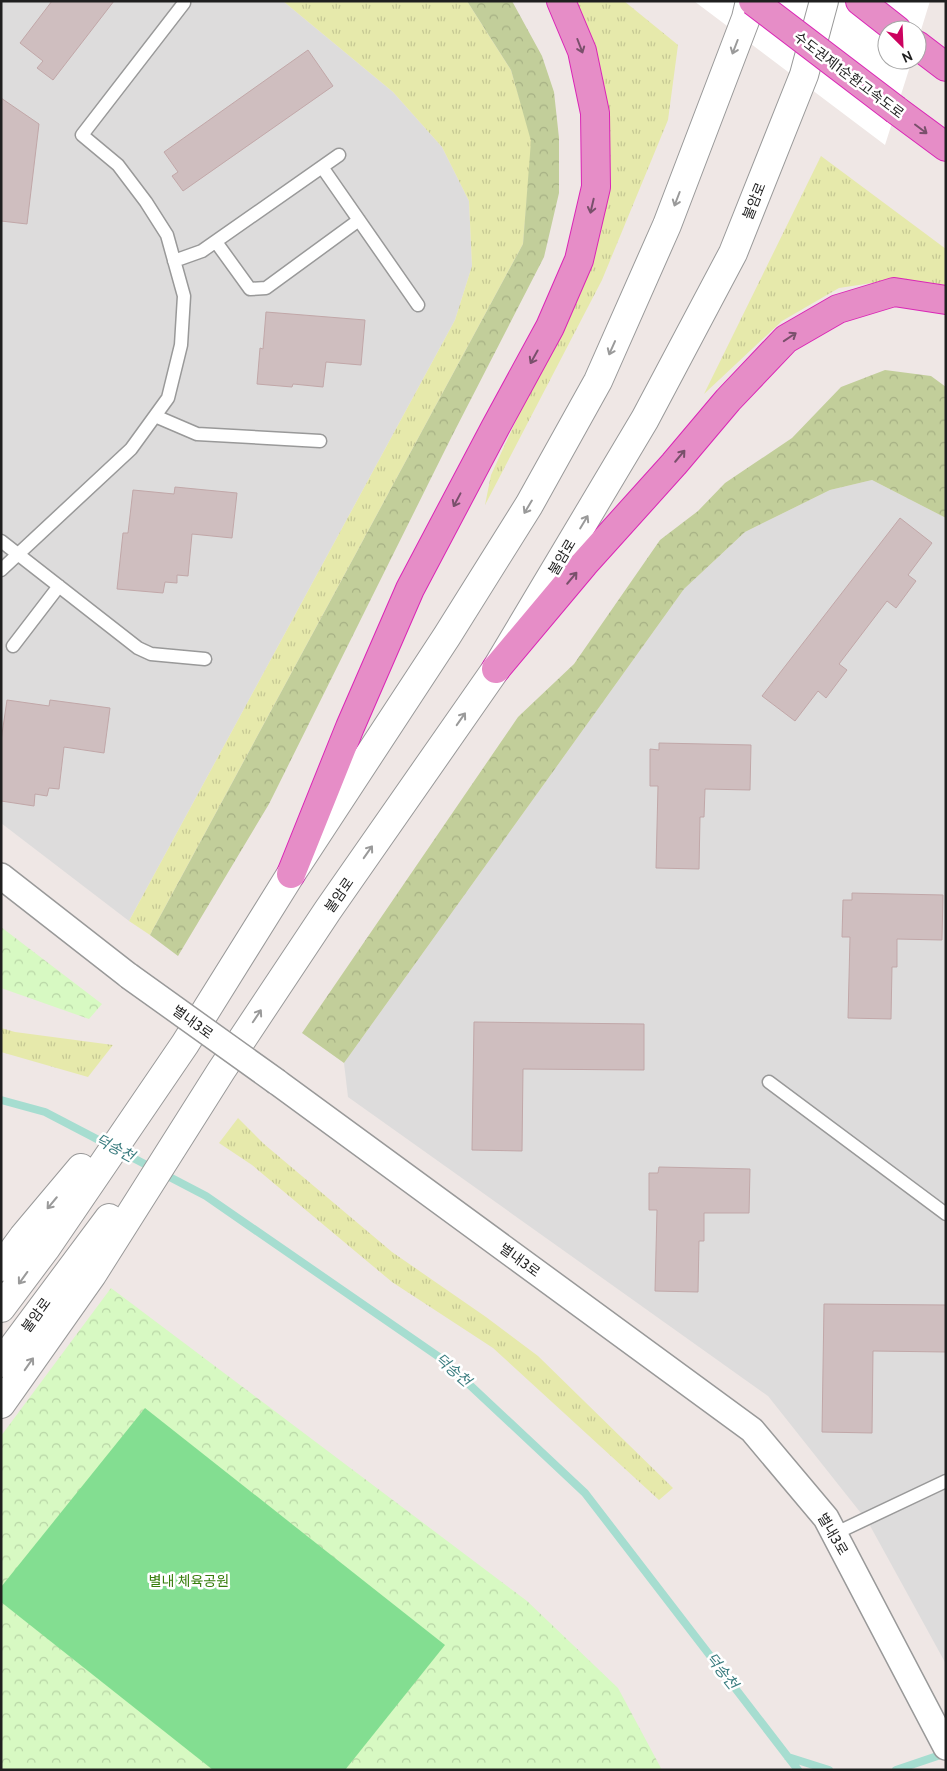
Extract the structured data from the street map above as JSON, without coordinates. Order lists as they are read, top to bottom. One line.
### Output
{"streets":{"highway":["수도권제1순환고속도로"],"street":["불암로","별내3로"]},"one_way":["수도권제1순환고속도로"],"water":["덕송천"],"parks":["별내 체육공원"],"north":"bottom right"}
